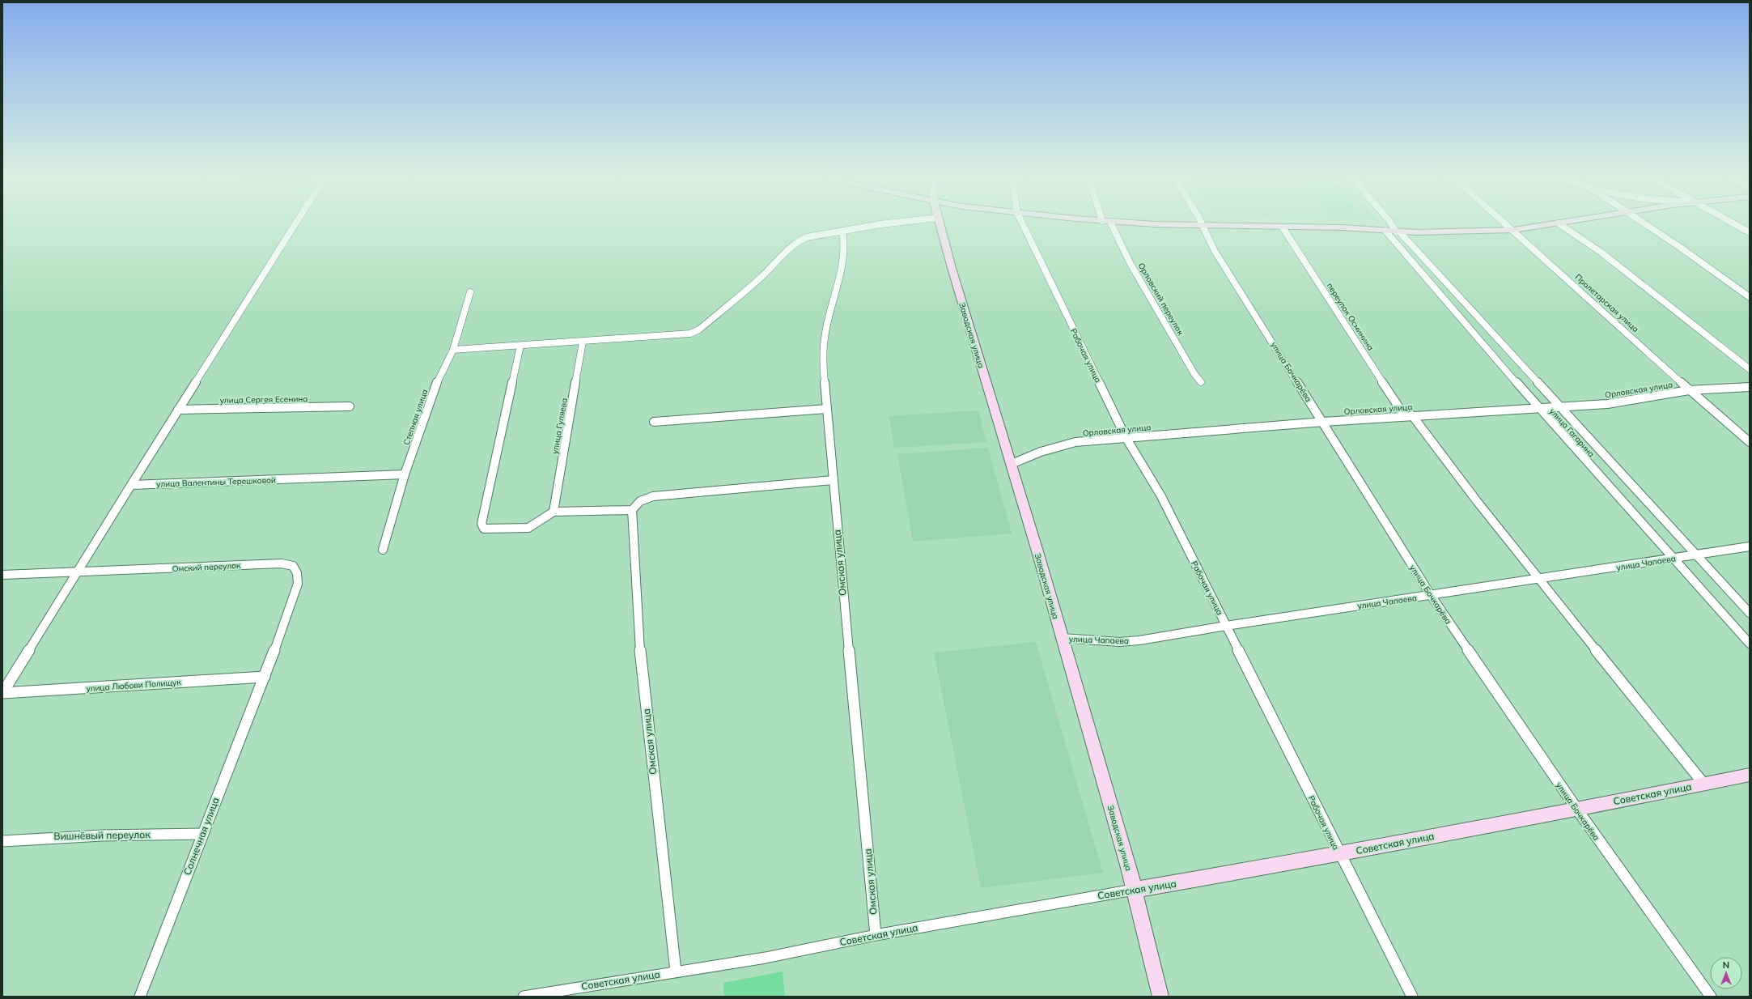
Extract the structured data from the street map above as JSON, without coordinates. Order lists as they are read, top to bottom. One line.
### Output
{"streets":{"street":["Орловский переулок","Пролетарская улица","переулок Осминина","Заводская улица","Рабочая улица","улица Бочкарёва","Орловская улица","улица Сергея Есенина","Степная улица","улица Гуляева","улица Гагарина","улица Валентины Терешковой","Омская улица","улица Чапаева","Омский переулок","улица Любови Полищук","Советская улица","Вишнёвый переулок","Солнечная улица"]},"crossings":[["Пролетарская улица","Орловская улица"],["переулок Осминина","Орловская улица"],["переулок Осминина","улица Чапаева"],["переулок Осминина","Советская улица"],["Заводская улица","Орловская улица"],["Заводская улица","улица Чапаева"],["Заводская улица","Советская улица"],["Рабочая улица","Орловская улица"],["Рабочая улица","улица Чапаева"],["Рабочая улица","Советская улица"],["улица Бочкарёва","Орловская улица"],["улица Бочкарёва","улица Чапаева"],["улица Бочкарёва","Советская улица"],["Орловская улица","улица Гагарина"],["Степная улица","улица Валентины Терешковой"],["улица Гагарина","улица Чапаева"],["Омская улица","Советская улица"],["Омский переулок","улица Любови Полищук"],["Омский переулок","Солнечная улица"],["улица Любови Полищук","Солнечная улица"],["Вишнёвый переулок","Солнечная улица"]],"north":"top"}
